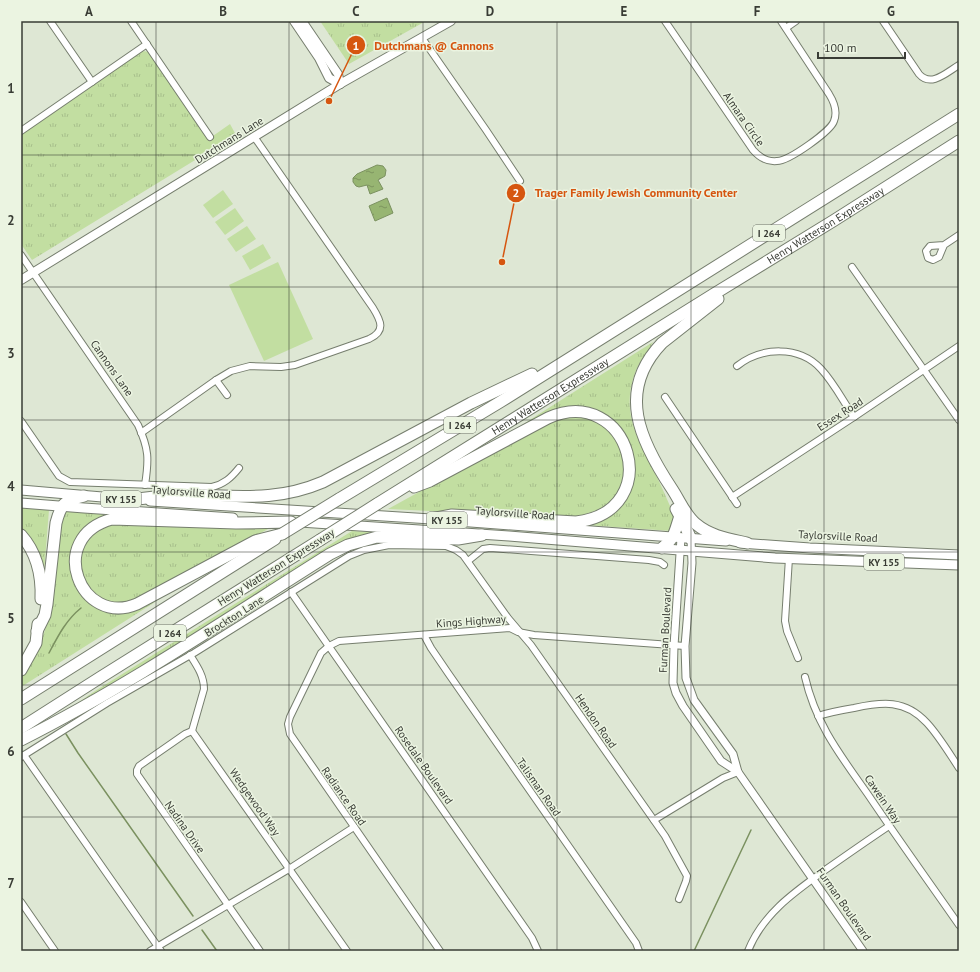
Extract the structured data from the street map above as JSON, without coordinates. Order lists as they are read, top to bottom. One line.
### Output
{"streets":{"highway":["Henry Watterson Expressway","I 264"],"main road":["Dutchmans Lane","Taylorsville Road","KY 155"],"street":["Almara Circle","Cannons Lane","Essex Road","Brockton Lane","Kings Highway","Furman Boulevard","Hendon Road","Rosedale Boulevard","Talisman Road","Radiance Road","Cawein Way","Wedgewood Way","Nadina Drive"]},"crossings":[["Dutchmans Lane","Cannons Lane"],["Taylorsville Road","Furman Boulevard"],["Brockton Lane","Hendon Road"],["Brockton Lane","Rosedale Boulevard"],["Kings Highway","Furman Boulevard"],["Kings Highway","Hendon Road"],["Kings Highway","Rosedale Boulevard"],["Kings Highway","Talisman Road"],["Kings Highway","Radiance Road"],["Rosedale Boulevard","Radiance Road"],["Wedgewood Way","Nadina Drive"]],"places":["Dutchmans @ Cannons","Trager Family Jewish Community Center"],"scale_bar":"100 m","grid":{"columns":["A","B","C","D","E","F","G"],"rows":["1","2","3","4","5","6","7"]}}
